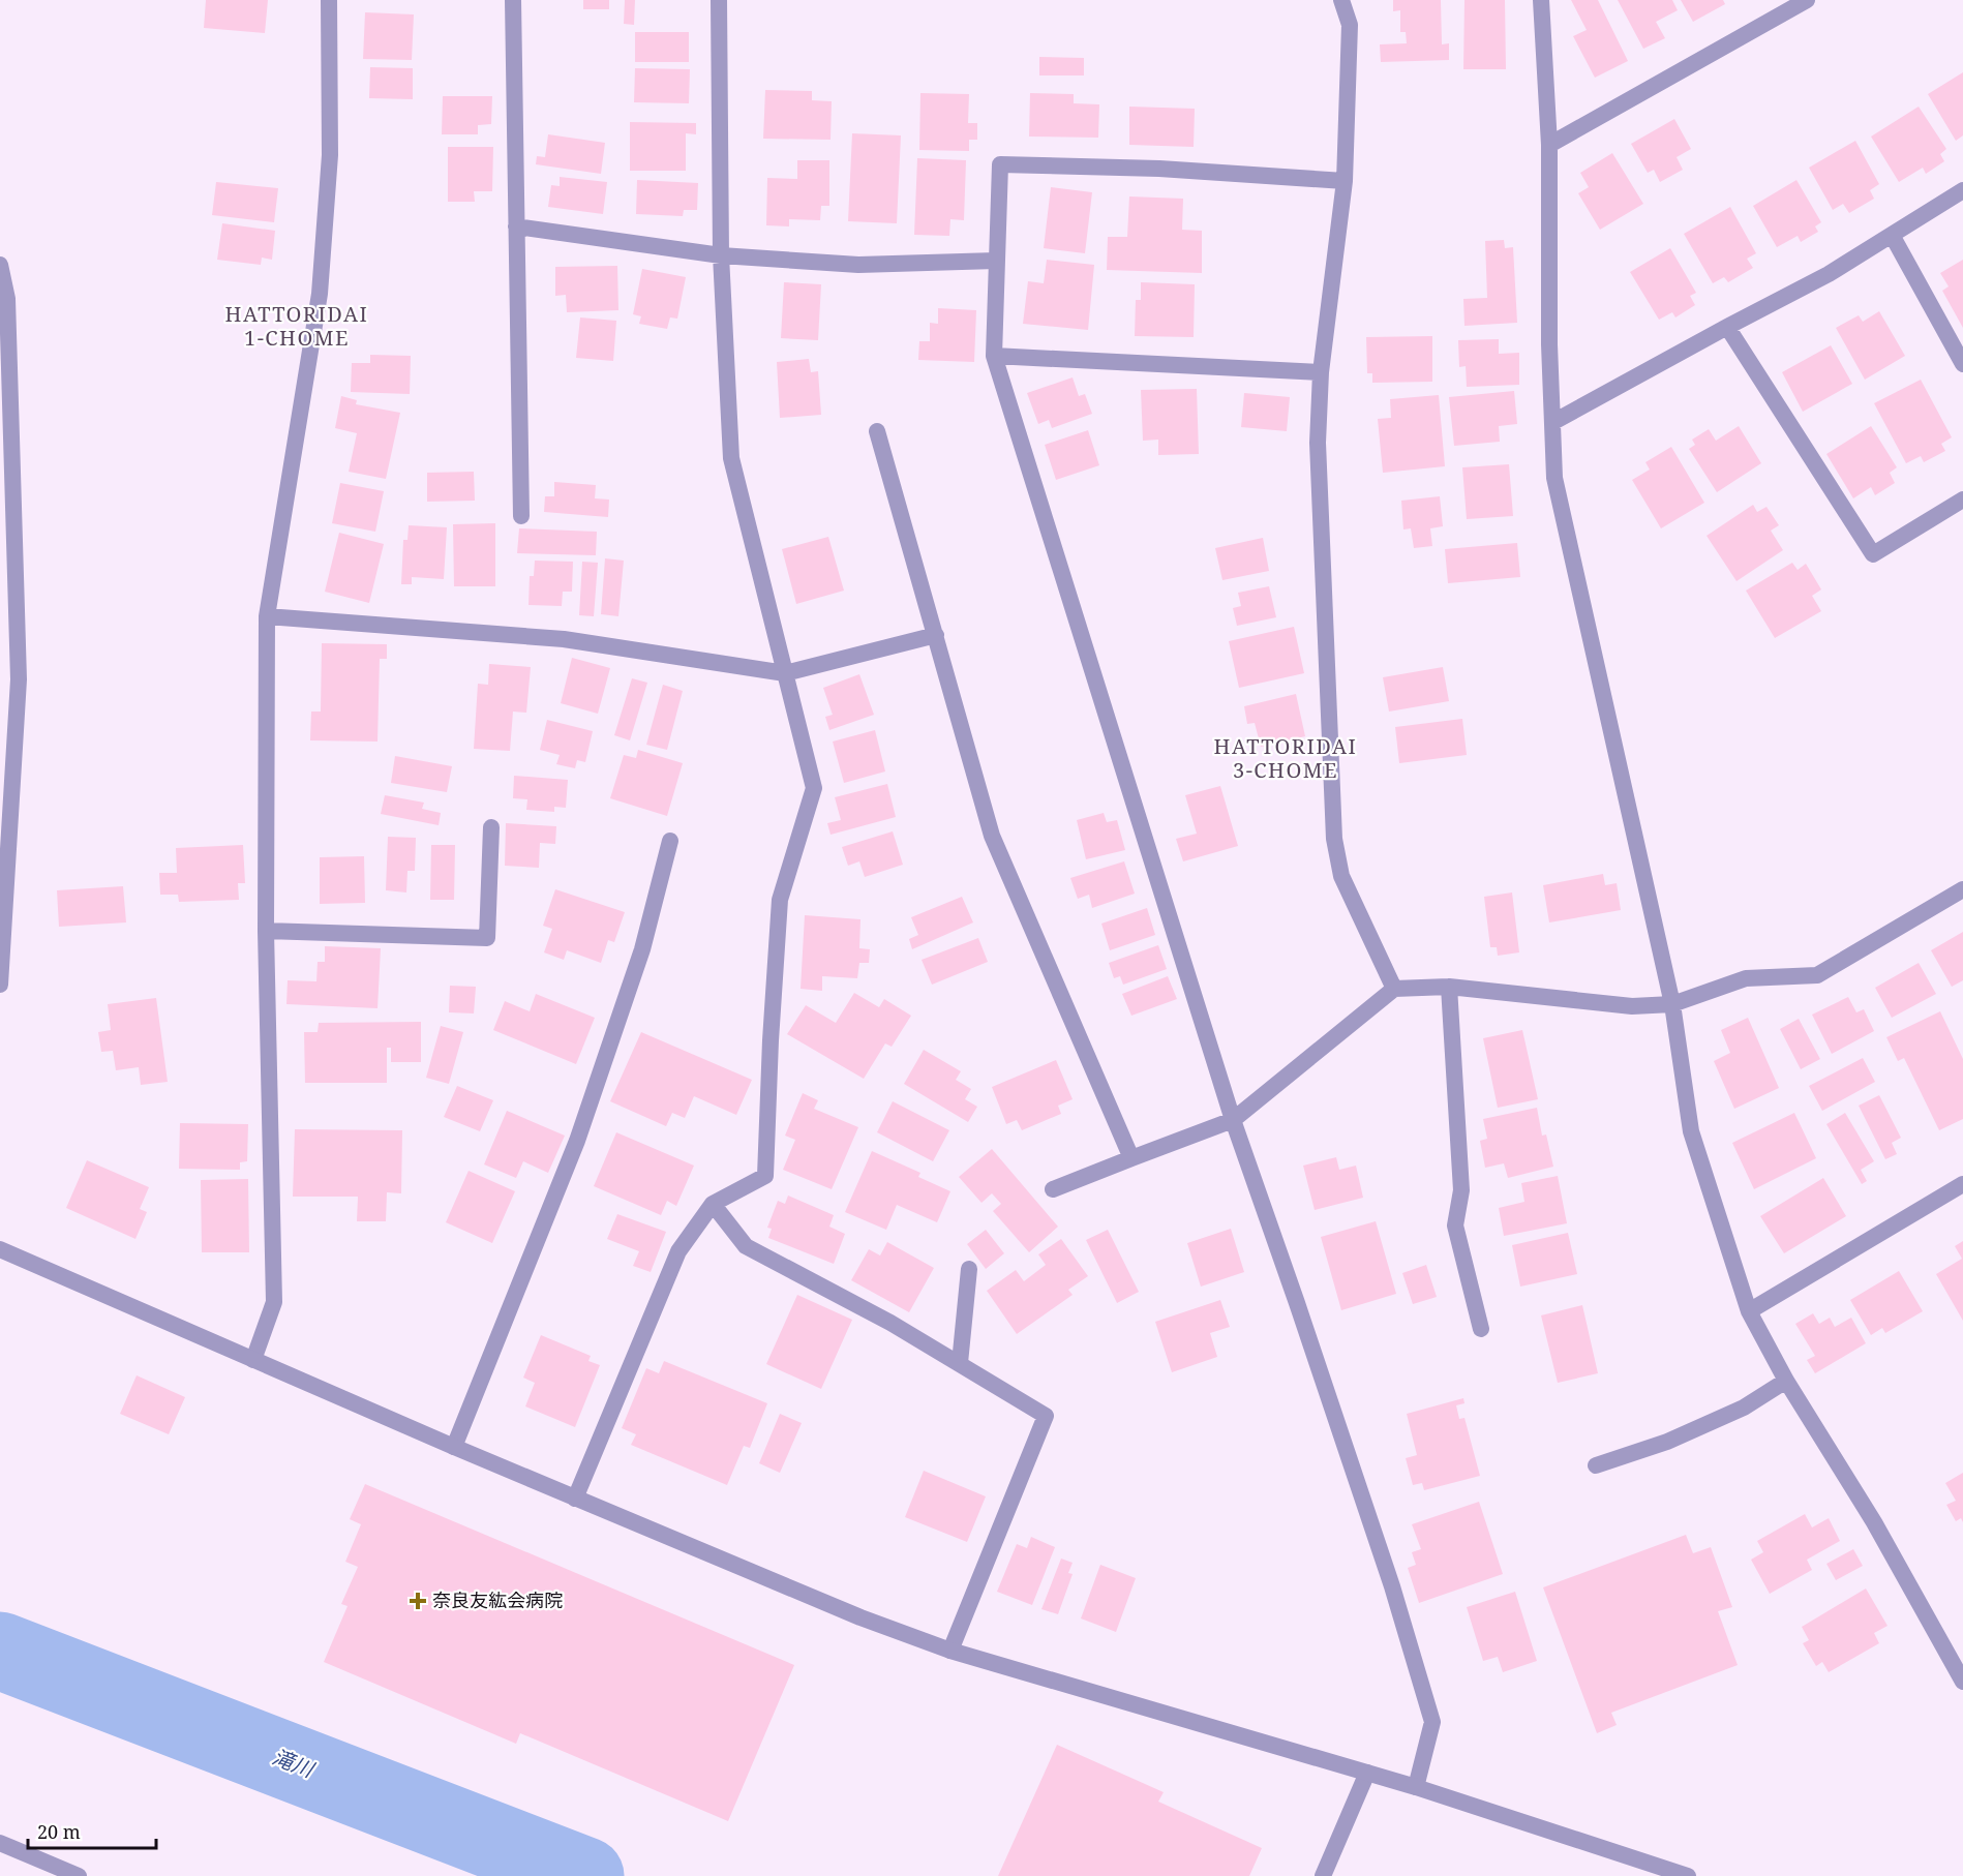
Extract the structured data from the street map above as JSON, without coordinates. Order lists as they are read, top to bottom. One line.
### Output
{"districts":["HATTORIDAI 1-CHOME","HATTORIDAI 3-CHOME"],"water":["滝川"],"places":{"health":["奈良友紘会病院"]},"scale_bar":"20 m"}
